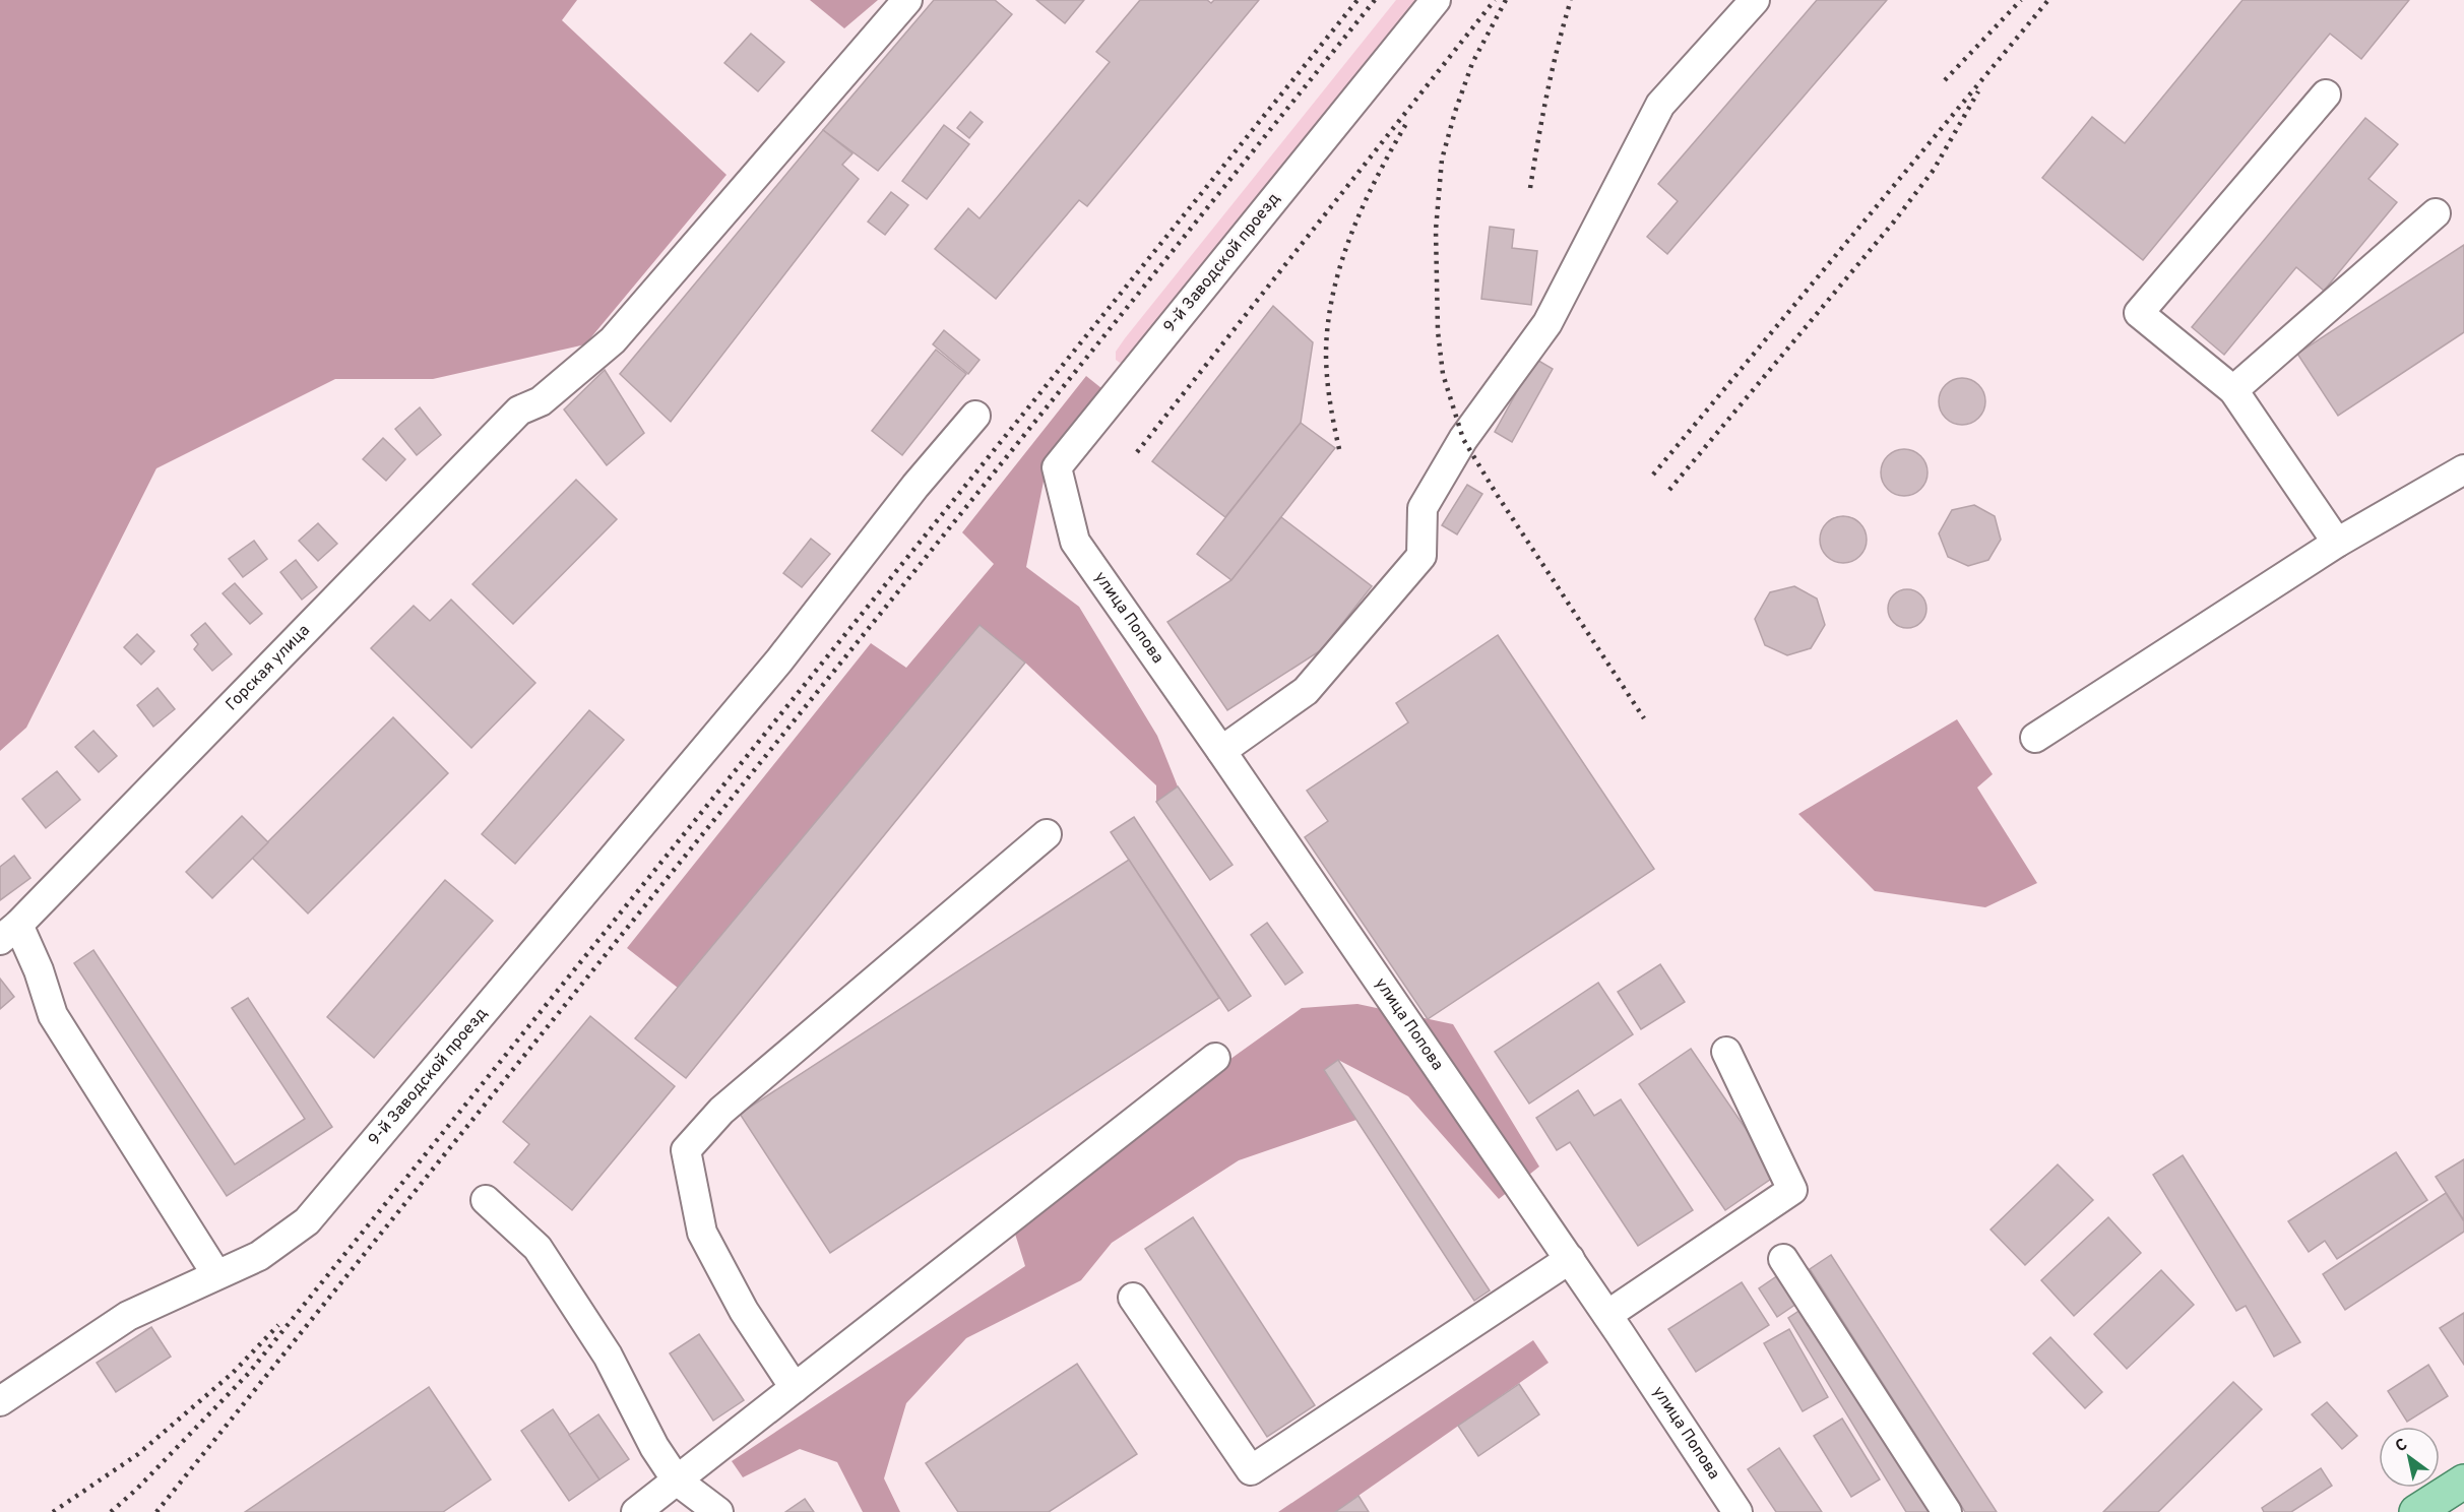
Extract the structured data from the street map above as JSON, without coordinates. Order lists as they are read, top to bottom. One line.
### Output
{"streets":{"street":["9-й Заводской проезд","улица Попова","Горская улица"]},"crossings":[["9-й Заводской проезд","улица Попова"]],"north":"top left"}
